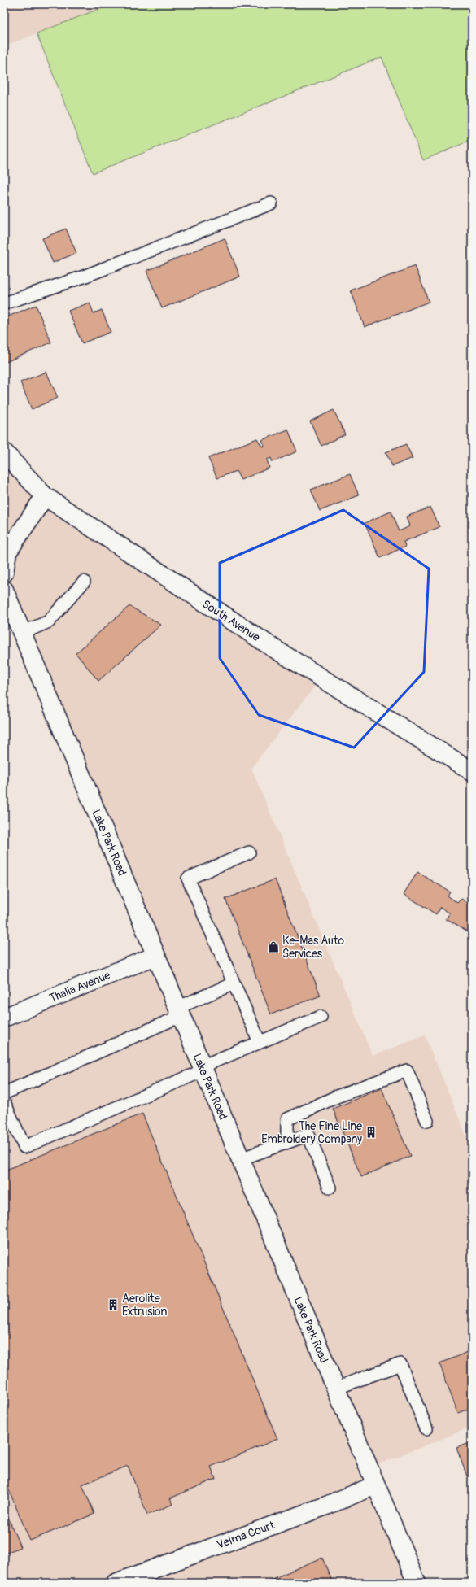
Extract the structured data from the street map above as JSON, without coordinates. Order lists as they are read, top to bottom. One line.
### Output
{"streets":{"street":["South Avenue","Lake Park Road","Thalia Avenue","Velma Court"]},"crossings":[["Lake Park Road","Thalia Avenue"],["Lake Park Road","Velma Court"]],"places":{"shop":["Ke-Mas Auto Services"],"building":["The Fine Line Embroidery Company","Aerolite Extrusion"]}}
